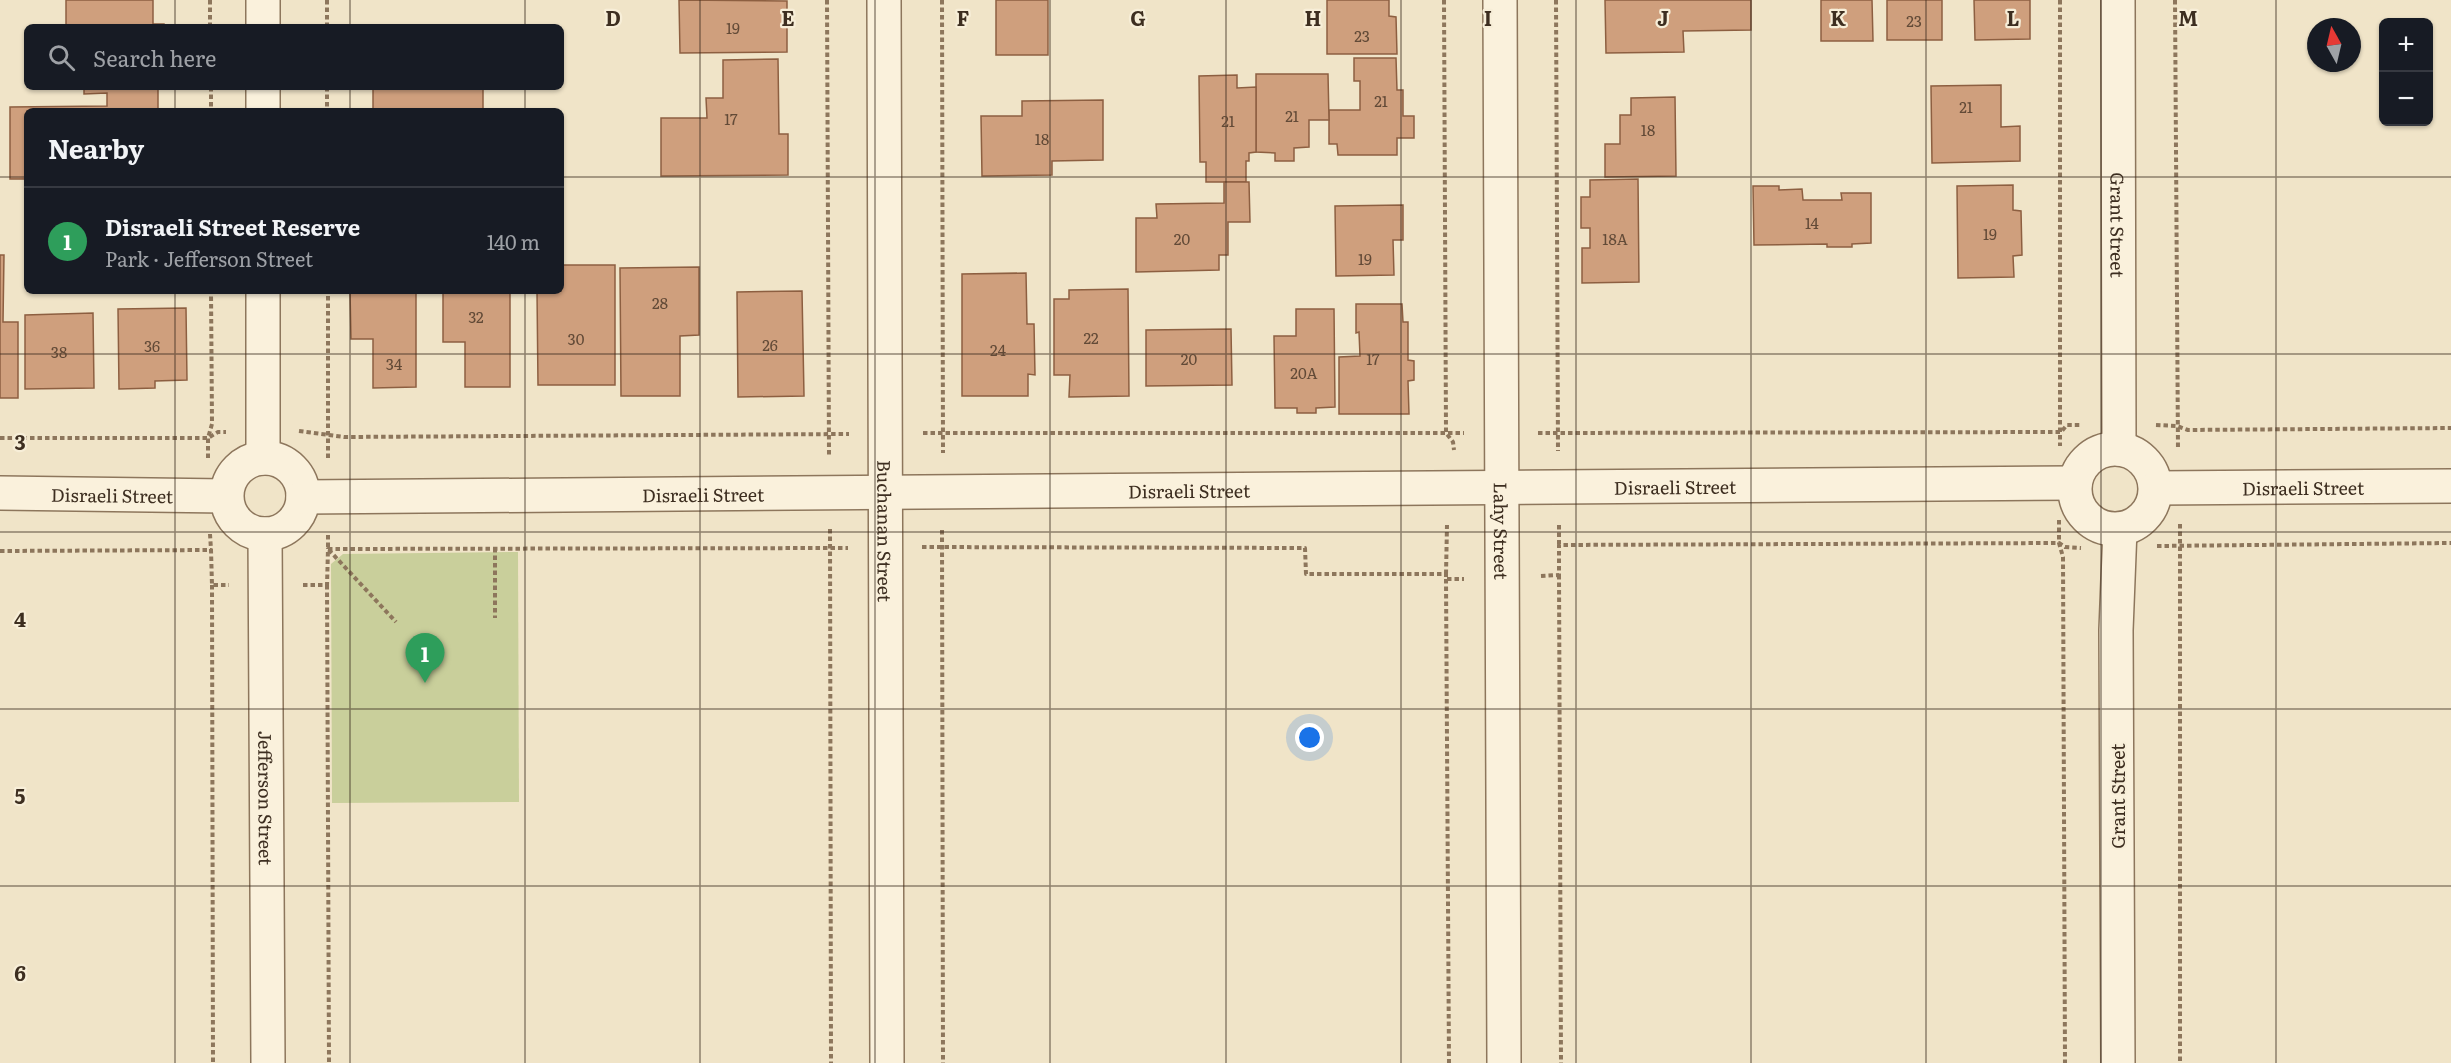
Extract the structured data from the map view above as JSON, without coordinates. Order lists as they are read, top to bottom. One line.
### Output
{"streets":{"street":["Grant Street","Disraeli Street","Buchanan Street","Lahy Street","Jefferson Street"]},"crossings":[["Disraeli Street","Buchanan Street"],["Disraeli Street","Lahy Street"]],"house_numbers":["23","19","23","21","21","21","17","21","18","18","14","19","20","18A","19","28","32","22","30","26","36","24","38","20","17","34","20A"],"north":"top","page":{"map_buttons":["+","−"],"search":"Search here","heading":"Nearby","list":[{"mark":"1","name":"Disraeli Street Reserve","note":"Park · Jefferson Street","value":"140 m"}],"pins":"1"},"grid":{"columns":["D","E","F","G","H","I","J","K","L","M"],"rows":["3","4","5","6"]}}
